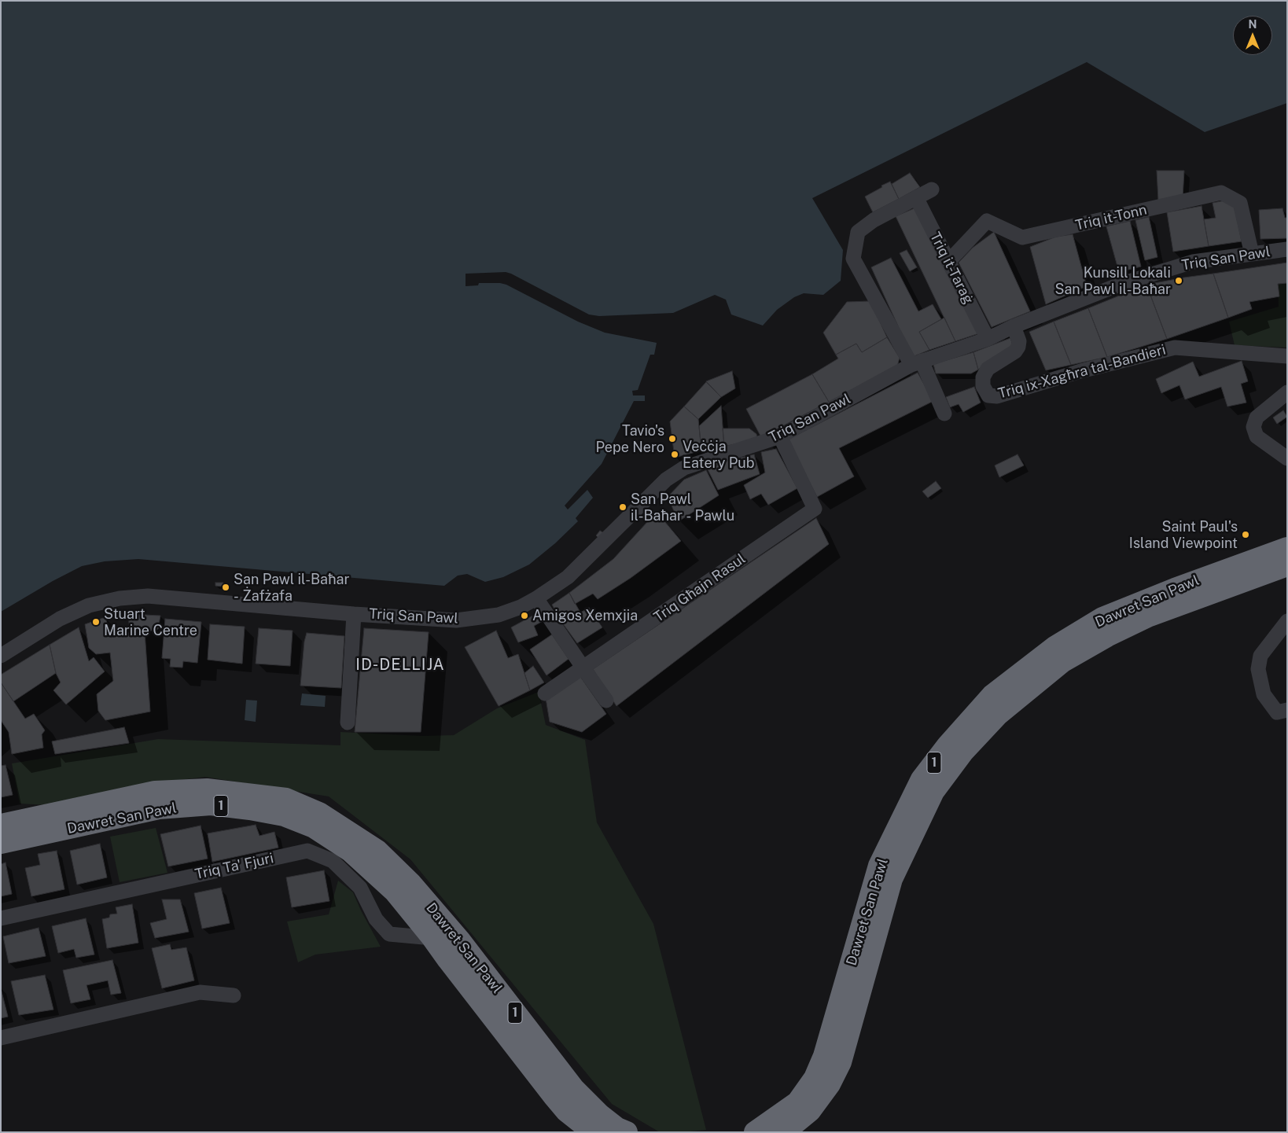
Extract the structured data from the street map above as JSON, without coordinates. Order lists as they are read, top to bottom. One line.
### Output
{"streets":{"highway":["Dawret San Pawl","1"],"street":["Triq it-Tonn","Triq San Pawl","Triq it-Taraġ","Triq ix-Xagħra tal-Bandieri","Triq Għajn Rasul","Triq Ta' Fjuri"]},"crossings":[["Triq it-Tonn","Triq San Pawl"],["Triq it-Tonn","Triq it-Taraġ"],["Triq San Pawl","Triq it-Taraġ"],["Triq San Pawl","Triq ix-Xagħra tal-Bandieri"],["Triq San Pawl","Triq Għajn Rasul"],["Dawret San Pawl","Triq Ta' Fjuri"]],"districts":["ID-DELLIJA"],"places":["Kunsill Lokali San Pawl il-Baħar","Tavio's Pepe Nero","Veċċja Eatery Pub","San Pawl il-Baħar - Pawlu","Saint Paul's Island Viewpoint","San Pawl il-Baħar - Żafżafa","Amigos Xemxjia","Stuart Marine Centre"],"north":"top"}
